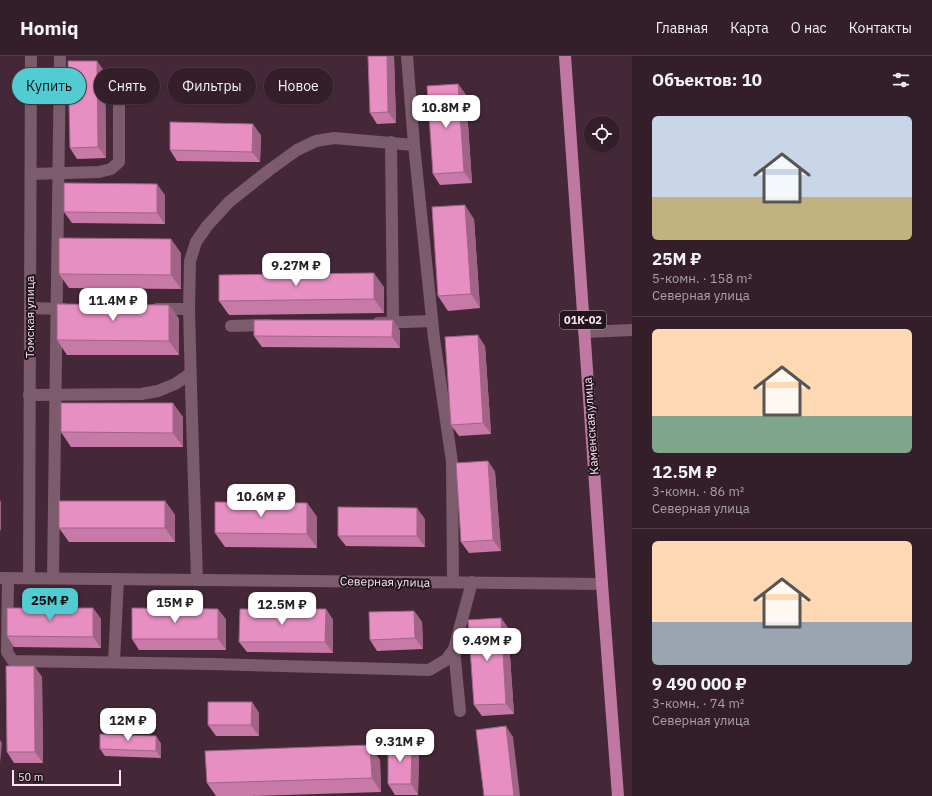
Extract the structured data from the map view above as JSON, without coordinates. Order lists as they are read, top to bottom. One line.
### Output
{"streets":{"main road":["01К-02","Каменская улица"],"street":["Томская улица","Северная улица"]},"crossings":[["Томская улица","Северная улица"],["Каменская улица","Северная улица"]],"scale_bar":"50 m","page":{"header":"Homiq","nav":["Главная","Карта","О нас","Контакты"],"heading":"Объектов: 10","chip":["Купить","Снять","Фильтры","Новое"],"price":["10.8M ₽","9.27M ₽","11.4M ₽","10.6M ₽","25M ₽","15M ₽","12.5M ₽","9.49M ₽","12M ₽","9.31M ₽"],"list":[{"name":"25M ₽","note":"5-комн. · 158 m² · Северная улица"},{"name":"12.5M ₽","note":"3-комн. · 86 m² · Северная улица"},{"name":"9 490 000 ₽","note":"3-комн. · 74 m² · Северная улица"}],"scale":"50 m"}}
